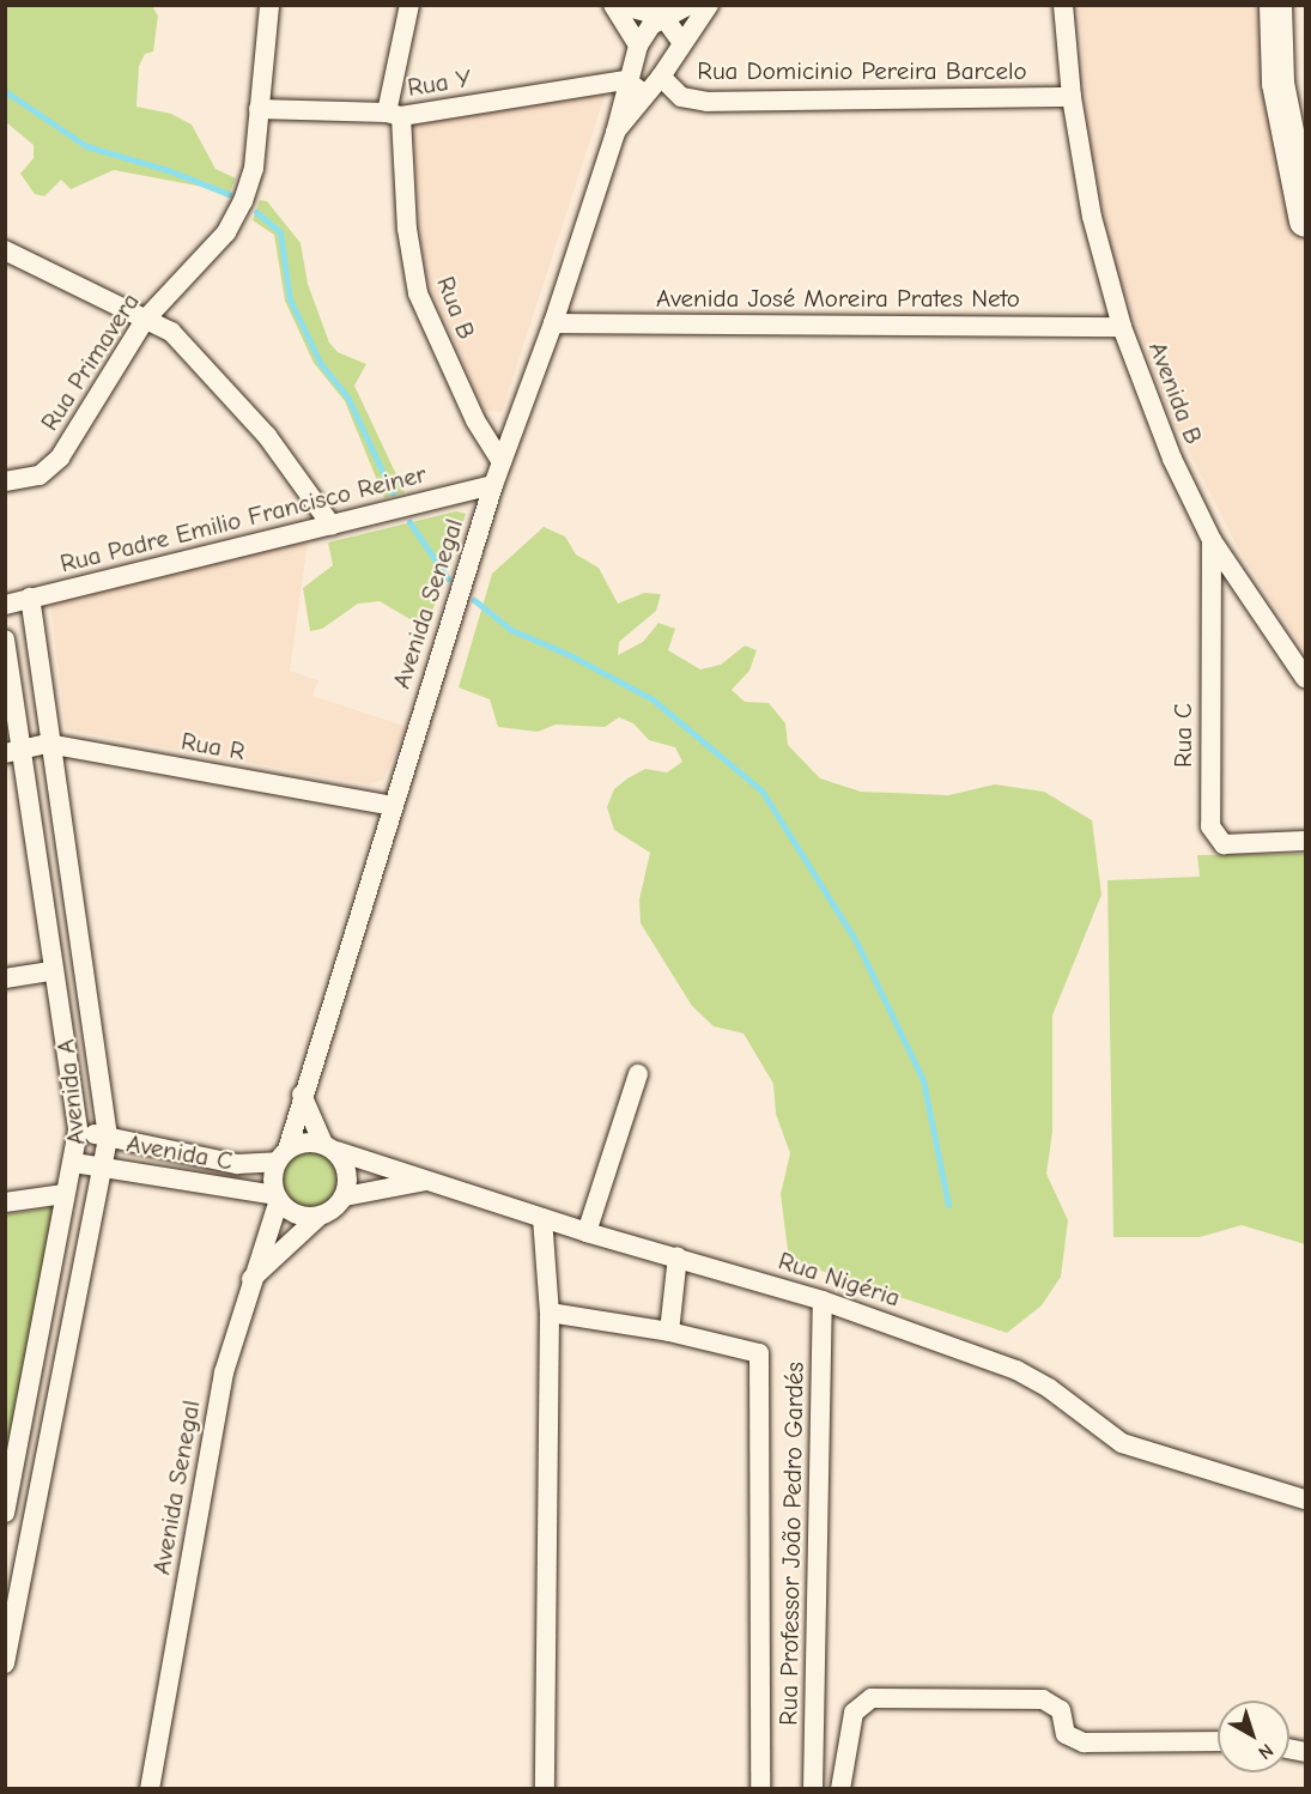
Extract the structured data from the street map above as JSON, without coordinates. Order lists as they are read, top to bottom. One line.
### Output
{"streets":{"street":["Rua Domicinio Pereira Barcelo","Rua Y","Avenida José Moreira Prates Neto","Rua B","Rua Primavera","Avenida B","Rua Padre Emilio Francisco Reiner","Avenida Senegal","Rua C","Rua R","Avenida A","Avenida C","Rua Nigéria","Rua Professor João Pedro Gardés"]},"crossings":[["Rua Domicinio Pereira Barcelo","Avenida B"],["Rua Domicinio Pereira Barcelo","Avenida Senegal"],["Rua Y","Rua B"],["Rua Y","Rua Primavera"],["Rua Y","Avenida Senegal"],["Avenida José Moreira Prates Neto","Avenida B"],["Avenida José Moreira Prates Neto","Avenida Senegal"],["Rua B","Avenida Senegal"],["Avenida B","Rua C"],["Rua Padre Emilio Francisco Reiner","Avenida Senegal"],["Rua Padre Emilio Francisco Reiner","Avenida A"],["Avenida Senegal","Rua R"],["Avenida Senegal","Avenida C"],["Avenida Senegal","Rua Nigéria"],["Rua R","Avenida A"],["Avenida A","Avenida C"],["Avenida C","Rua Nigéria"],["Rua Nigéria","Rua Professor João Pedro Gardés"]],"north":"bottom right"}
